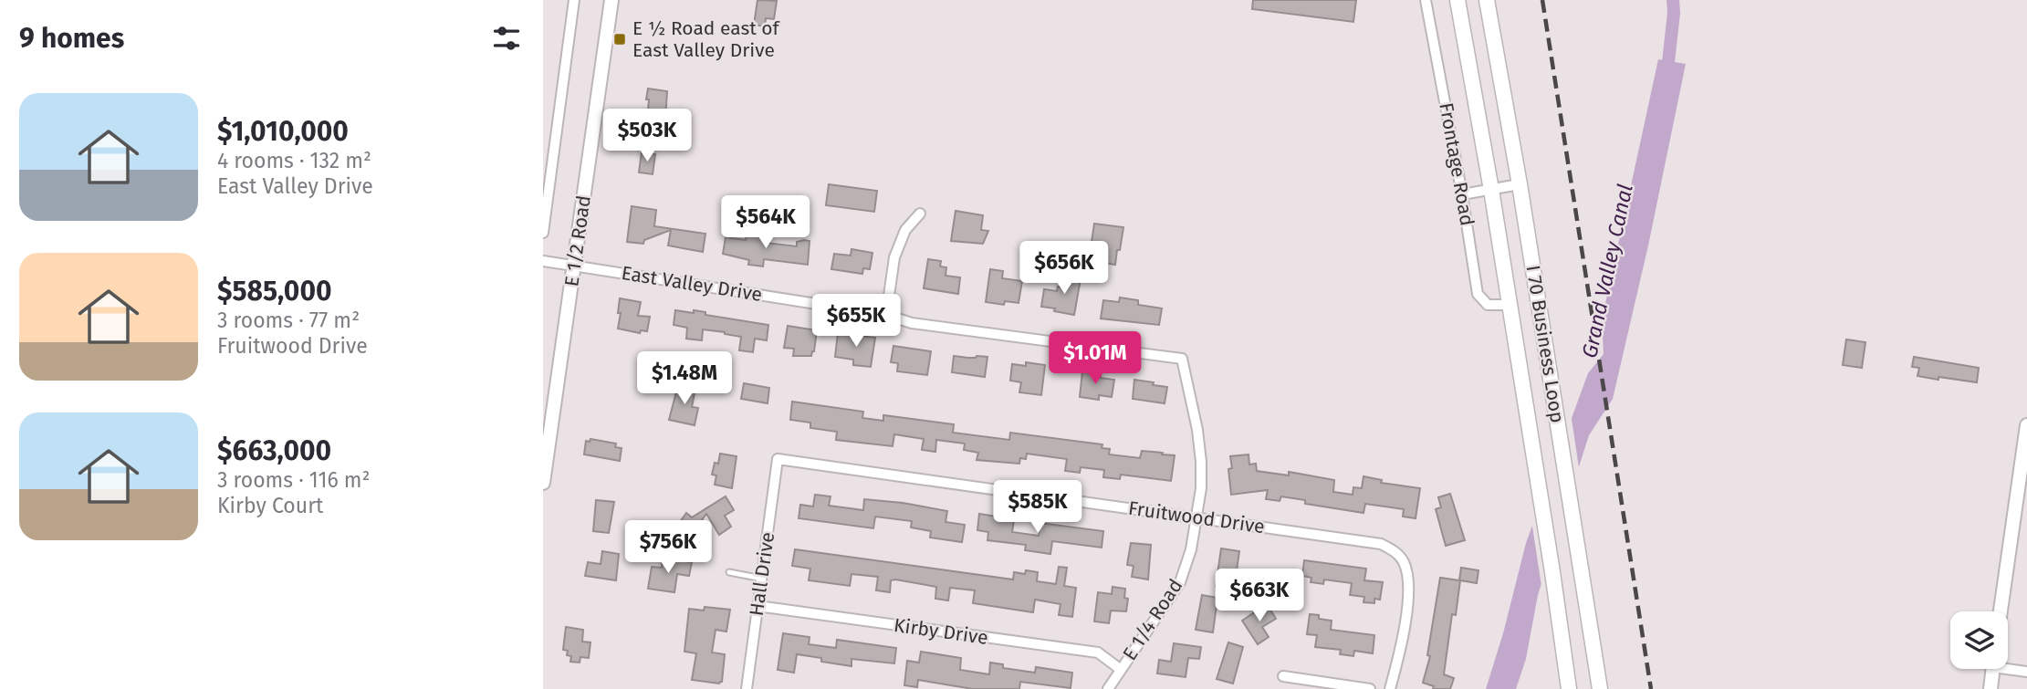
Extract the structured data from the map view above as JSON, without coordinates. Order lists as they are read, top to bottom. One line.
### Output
{"streets":{"main road":["E 1/2 Road","I 70 Business Loop"],"street":["Frontage Road","East Valley Drive","Fruitwood Drive","Hall Drive","E 1/4 Road","Kirby Drive"]},"crossings":[["Frontage Road","I 70 Business Loop"],["E 1/2 Road","East Valley Drive"],["East Valley Drive","E 1/4 Road"],["Fruitwood Drive","Hall Drive"],["Fruitwood Drive","E 1/4 Road"],["Hall Drive","Kirby Drive"],["E 1/4 Road","Kirby Drive"]],"water":["Grand Valley Canal"],"places":{"transit":["E ½ Road east of East Valley Drive"]},"page":{"heading":"9 homes","list":[{"name":"$1,010,000","note":"4 rooms · 132 m² · East Valley Drive"},{"name":"$585,000","note":"3 rooms · 77 m² · Fruitwood Drive"},{"name":"$663,000","note":"3 rooms · 116 m² · Kirby Court"}],"price":["$503K","$564K","$656K","$655K","$1.01M","$1.48M","$585K","$756K","$663K"]}}
